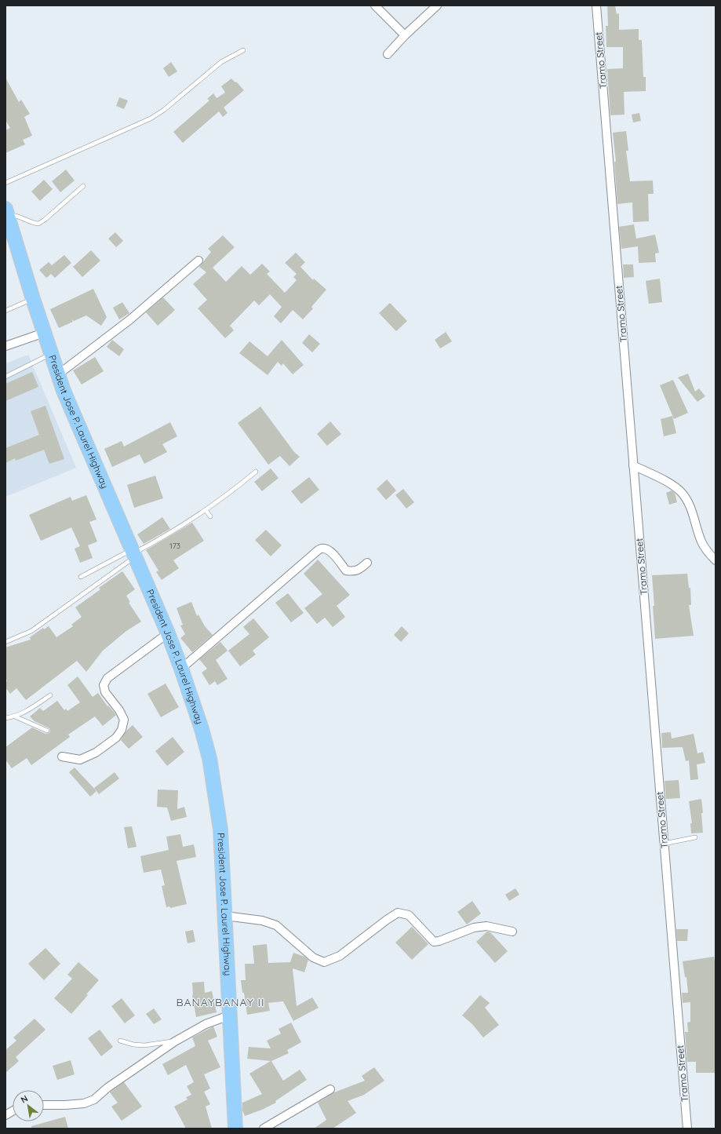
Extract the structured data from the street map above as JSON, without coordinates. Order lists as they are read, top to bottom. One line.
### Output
{"streets":{"highway":["President Jose P. Laurel Highway"],"street":["Tramo Street"]},"districts":["BANAYBANAY II"],"house_numbers":["173"],"north":"top left"}
